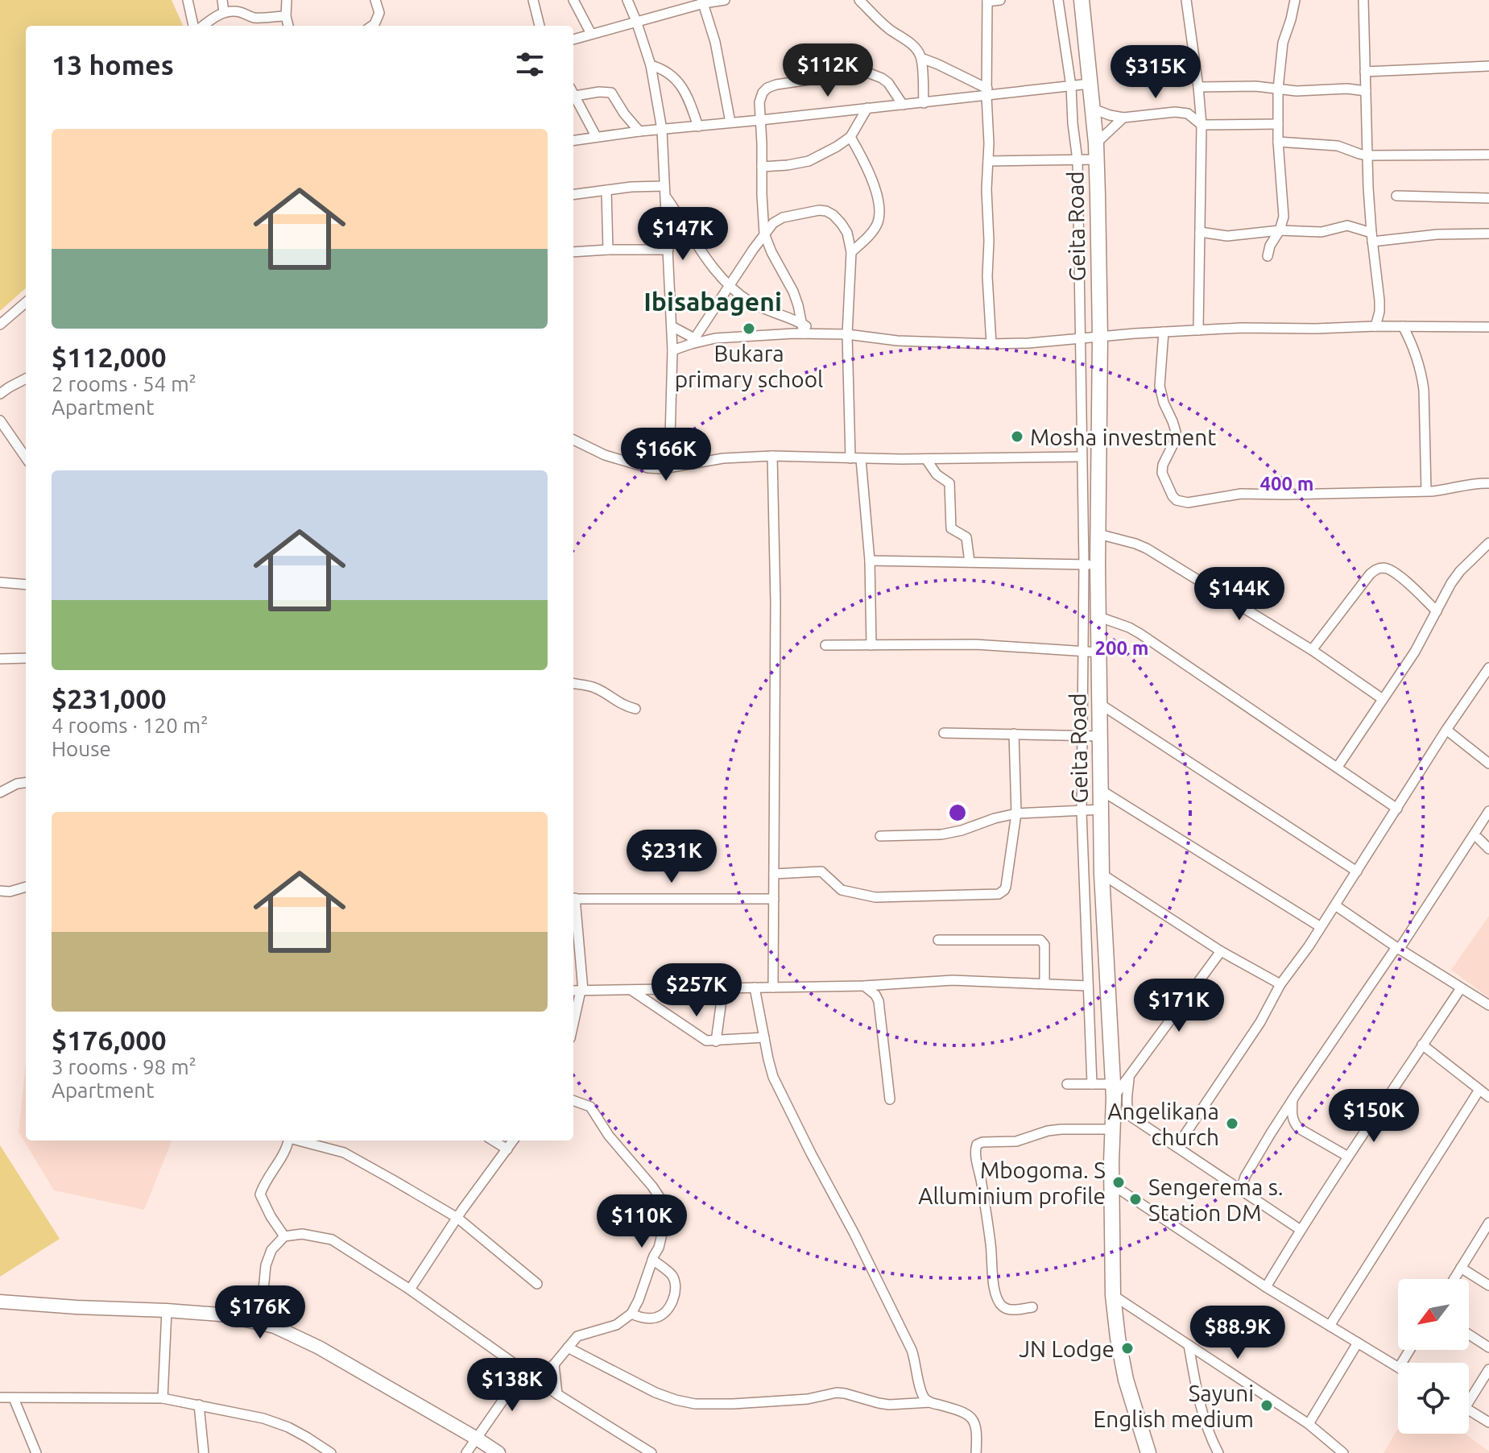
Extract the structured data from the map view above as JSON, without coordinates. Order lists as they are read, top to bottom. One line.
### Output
{"streets":{"highway":["Geita Road"]},"districts":["Ibisabageni"],"places":["Bukara primary school","Mosha investment","Angelikana church","Mbogoma. S Alluminium profile","Sengerema s. Station DM","JN Lodge","Sayuni English medium"],"north":"bottom left","page":{"heading":"13 homes","price":["$112K","$315K","$147K","$166K","$144K","$231K","$257K","$171K","$150K","$110K","$176K","$88.9K","$138K"],"list":[{"name":"$112,000","note":"2 rooms · 54 m² · Apartment"},{"name":"$231,000","note":"4 rooms · 120 m² · House"},{"name":"$176,000","note":"3 rooms · 98 m² · Apartment"}]},"rings":["400 m","200 m"]}
